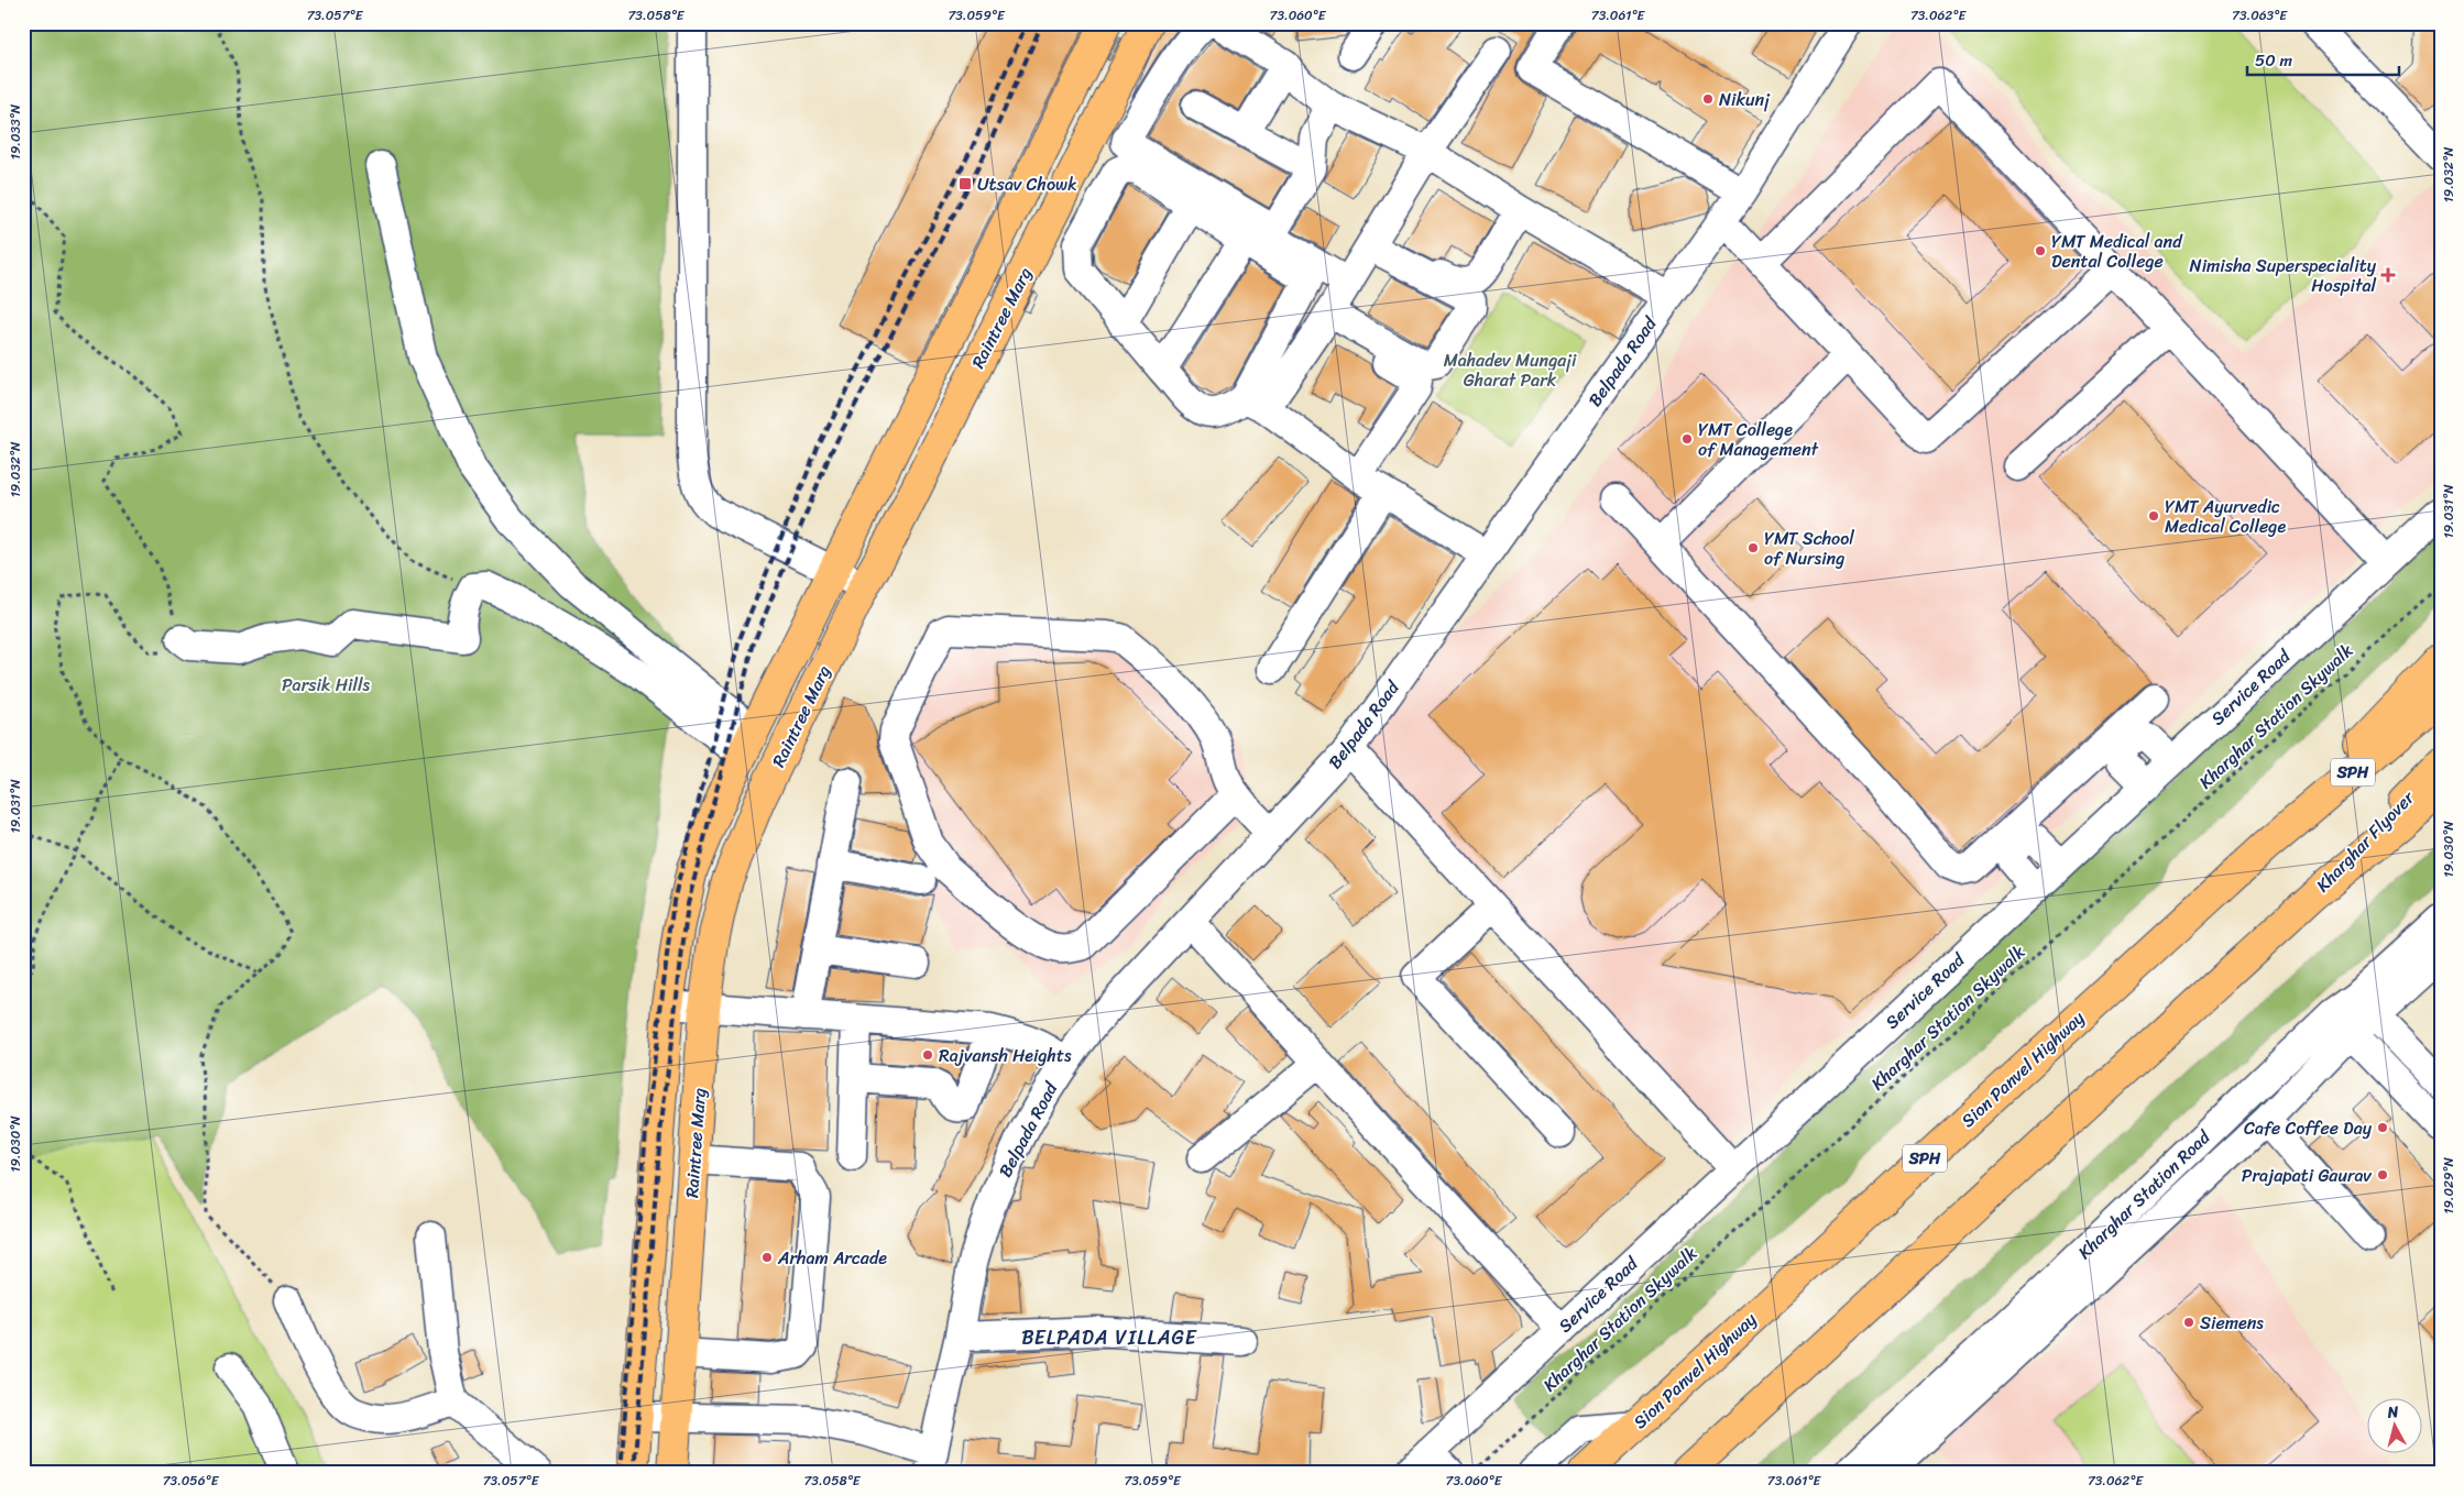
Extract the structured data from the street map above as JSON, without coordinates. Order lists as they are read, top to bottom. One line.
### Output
{"streets":{"main road":["Raintree Marg","SPH","Kharghar Flyover","Sion Panvel Highway"],"street":["Belpada Road","Service Road","Kharghar Station Road"],"path":["Kharghar Station Skywalk"]},"crossings":[["SPH","Sion Panvel Highway"]],"districts":["BELPADA VILLAGE"],"parks":["Mahadev Mungaji Gharat Park","Parsik Hills"],"places":{"other":["Nikunj","YMT Medical and Dental College","YMT College of Management","YMT Ayurvedic Medical College","YMT School of Nursing","Rajvansh Heights","Cafe Coffee Day","Prajapati Gaurav","Arham Arcade","Siemens"],"transit":["Utsav Chowk"],"health":["Nimisha Superspeciality Hospital"]},"scale_bar":"50 m","north":"top","coordinates":["73.057°E","73.058°E","73.059°E","73.060°E","73.061°E","73.062°E","73.063°E","19.033°N","19.032°N","19.031°N","19.030°N","19.029°N","73.056°E"]}
